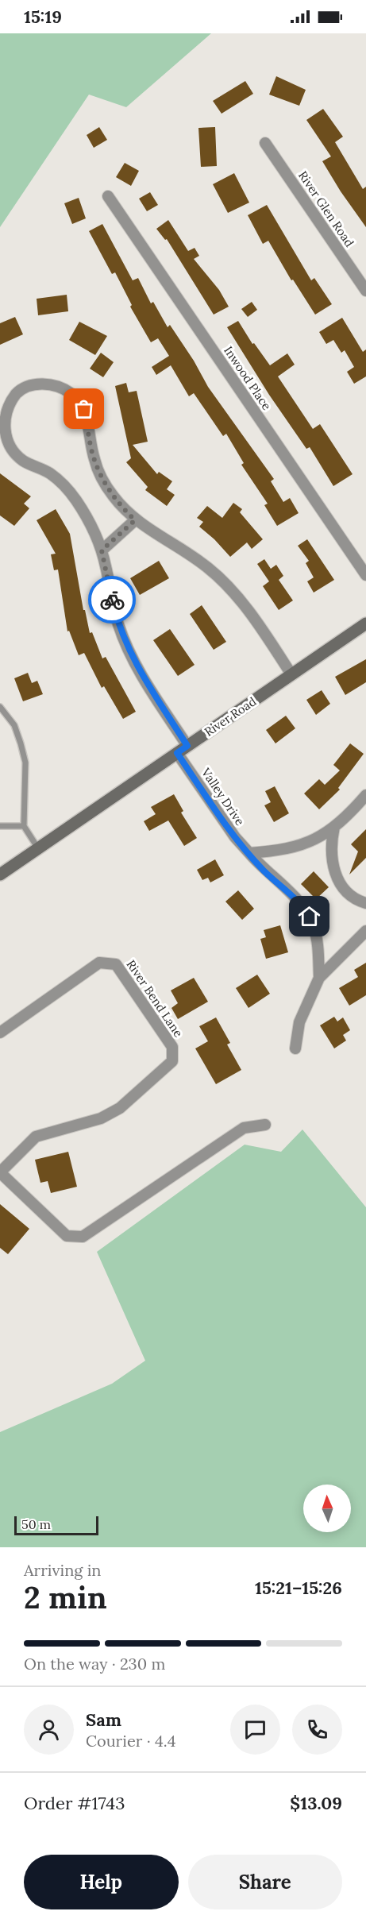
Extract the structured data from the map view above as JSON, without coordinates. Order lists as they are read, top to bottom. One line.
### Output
{"streets":{"street":["River Glen Road","Inwood Place","River Road","Valley Drive","River Bend Lane"]},"crossings":[["River Road","Valley Drive"]],"scale_bar":"50 m","north":"top","page":{"status":"15:19","scale":"50 m","heading":["2 min","Arriving in","15:21–15:26"],"panel":["Sam","Courier · 4.4","Order #1743","$13.09"],"bar":"On the way · 230 m","buttons":["Help","Share"]}}
